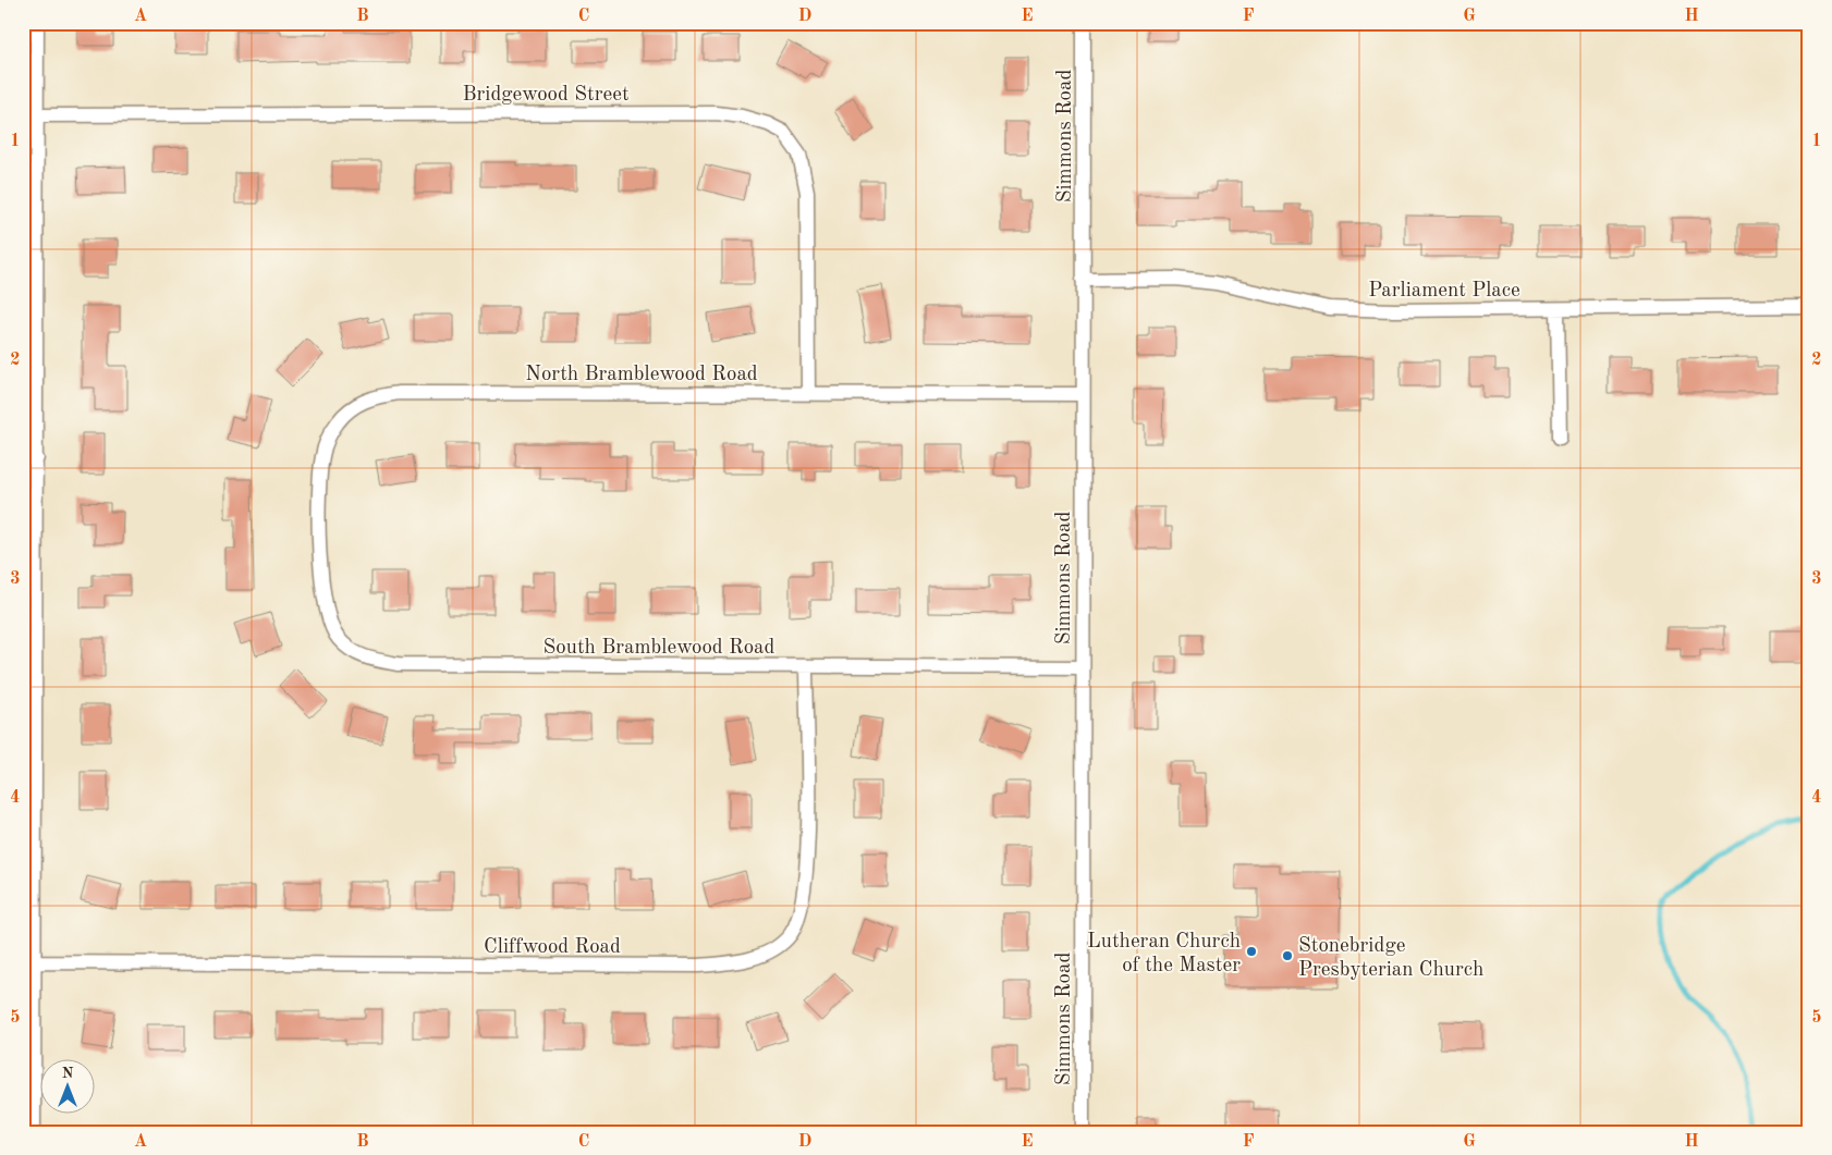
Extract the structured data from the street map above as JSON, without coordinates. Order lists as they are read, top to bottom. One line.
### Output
{"streets":{"street":["Bridgewood Street","Simmons Road","Parliament Place","North Bramblewood Road","South Bramblewood Road","Cliffwood Road"]},"crossings":[["Bridgewood Street","North Bramblewood Road"],["Simmons Road","Parliament Place"],["Simmons Road","North Bramblewood Road"],["Simmons Road","South Bramblewood Road"],["North Bramblewood Road","South Bramblewood Road"],["South Bramblewood Road","Cliffwood Road"]],"places":["Lutheran Church of the Master","Stonebridge Presbyterian Church"],"north":"top","grid":{"columns":["A","B","C","D","E","F","G","H"],"rows":["1","2","3","4","5"]}}
